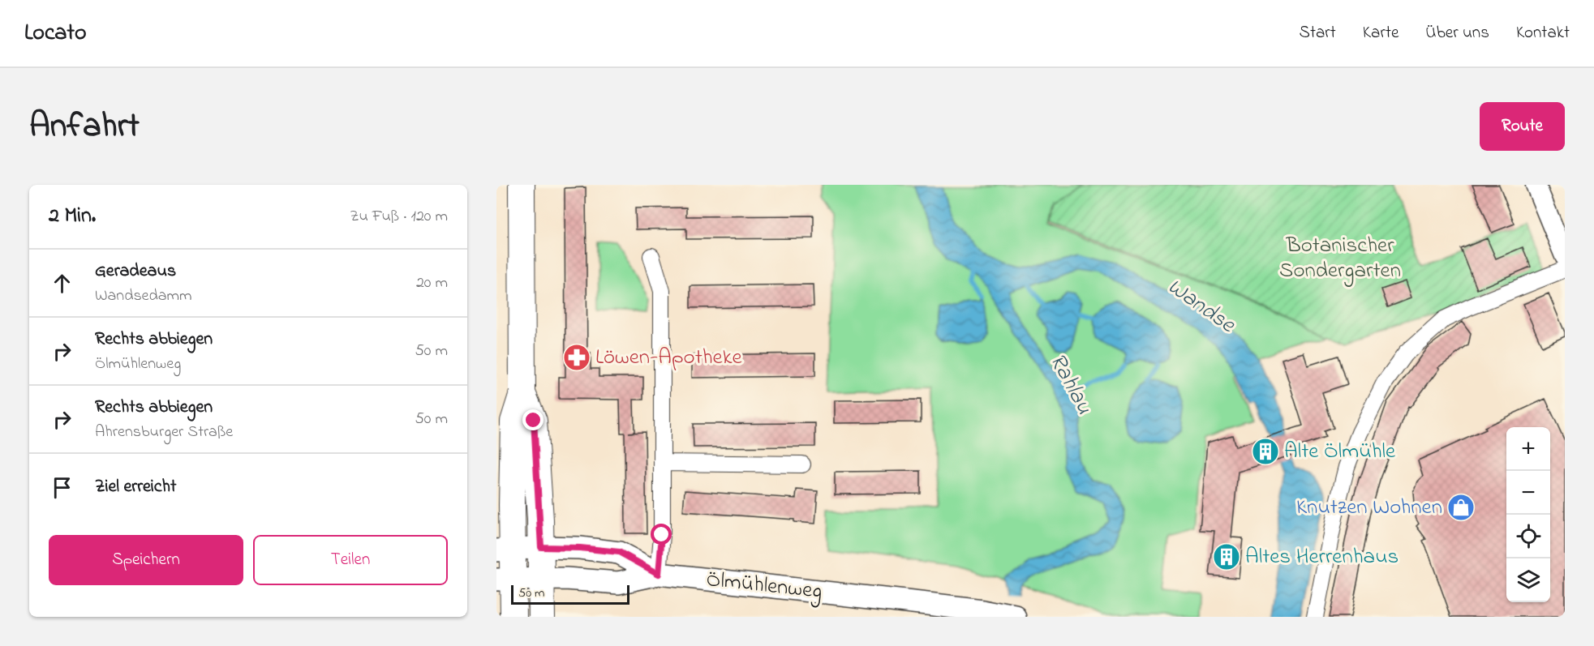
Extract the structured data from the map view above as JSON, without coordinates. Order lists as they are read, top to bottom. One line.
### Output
{"streets":{"main road":["Ölmühlenweg"]},"water":["Wandse","Rahlau"],"parks":["Botanischer Sondergarten"],"places":{"pharmacy":["Löwen-Apotheke"],"building":["Alte Ölmühle","Altes Herrenhaus"],"shop":["Knutzen Wohnen"]},"scale_bar":"50 m","page":{"header":"Locato","nav":["Start","Karte","Über uns","Kontakt"],"title":"Anfahrt","buttons":["Route",["Speichern","Teilen"]],"heading":["2 Min.","Zu Fuß · 120 m"],"list":[["Geradeaus","Wandsedamm","20 m"],["Rechts abbiegen","Ölmühlenweg","50 m"],["Rechts abbiegen","Ahrensburger Straße","50 m"],"Ziel erreicht"],"map_buttons":["+","−"],"scale":"50 m"}}
